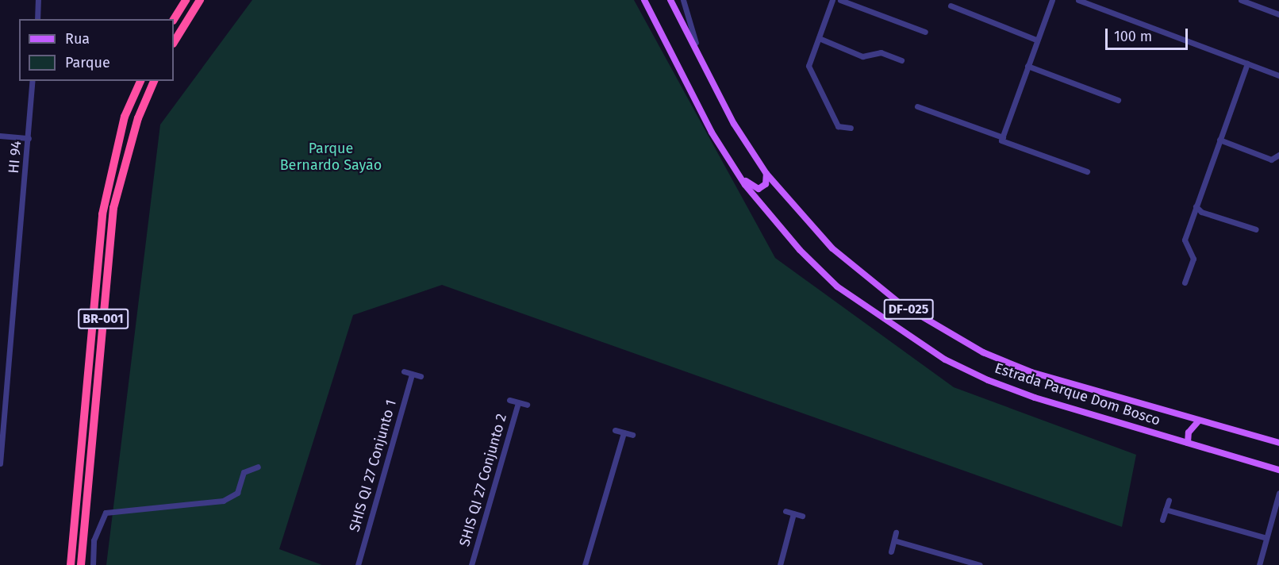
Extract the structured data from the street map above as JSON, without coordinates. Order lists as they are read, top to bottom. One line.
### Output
{"streets":{"highway":["BR-001"],"main road":["DF-025","Estrada Parque Dom Bosco"],"street":["HI 94","SHIS QI 27 Conjunto 1","SHIS QI 27 Conjunto 2"]},"parks":["Parque Bernardo Sayão"],"legend":["Rua","Parque"],"scale_bar":"100 m"}
